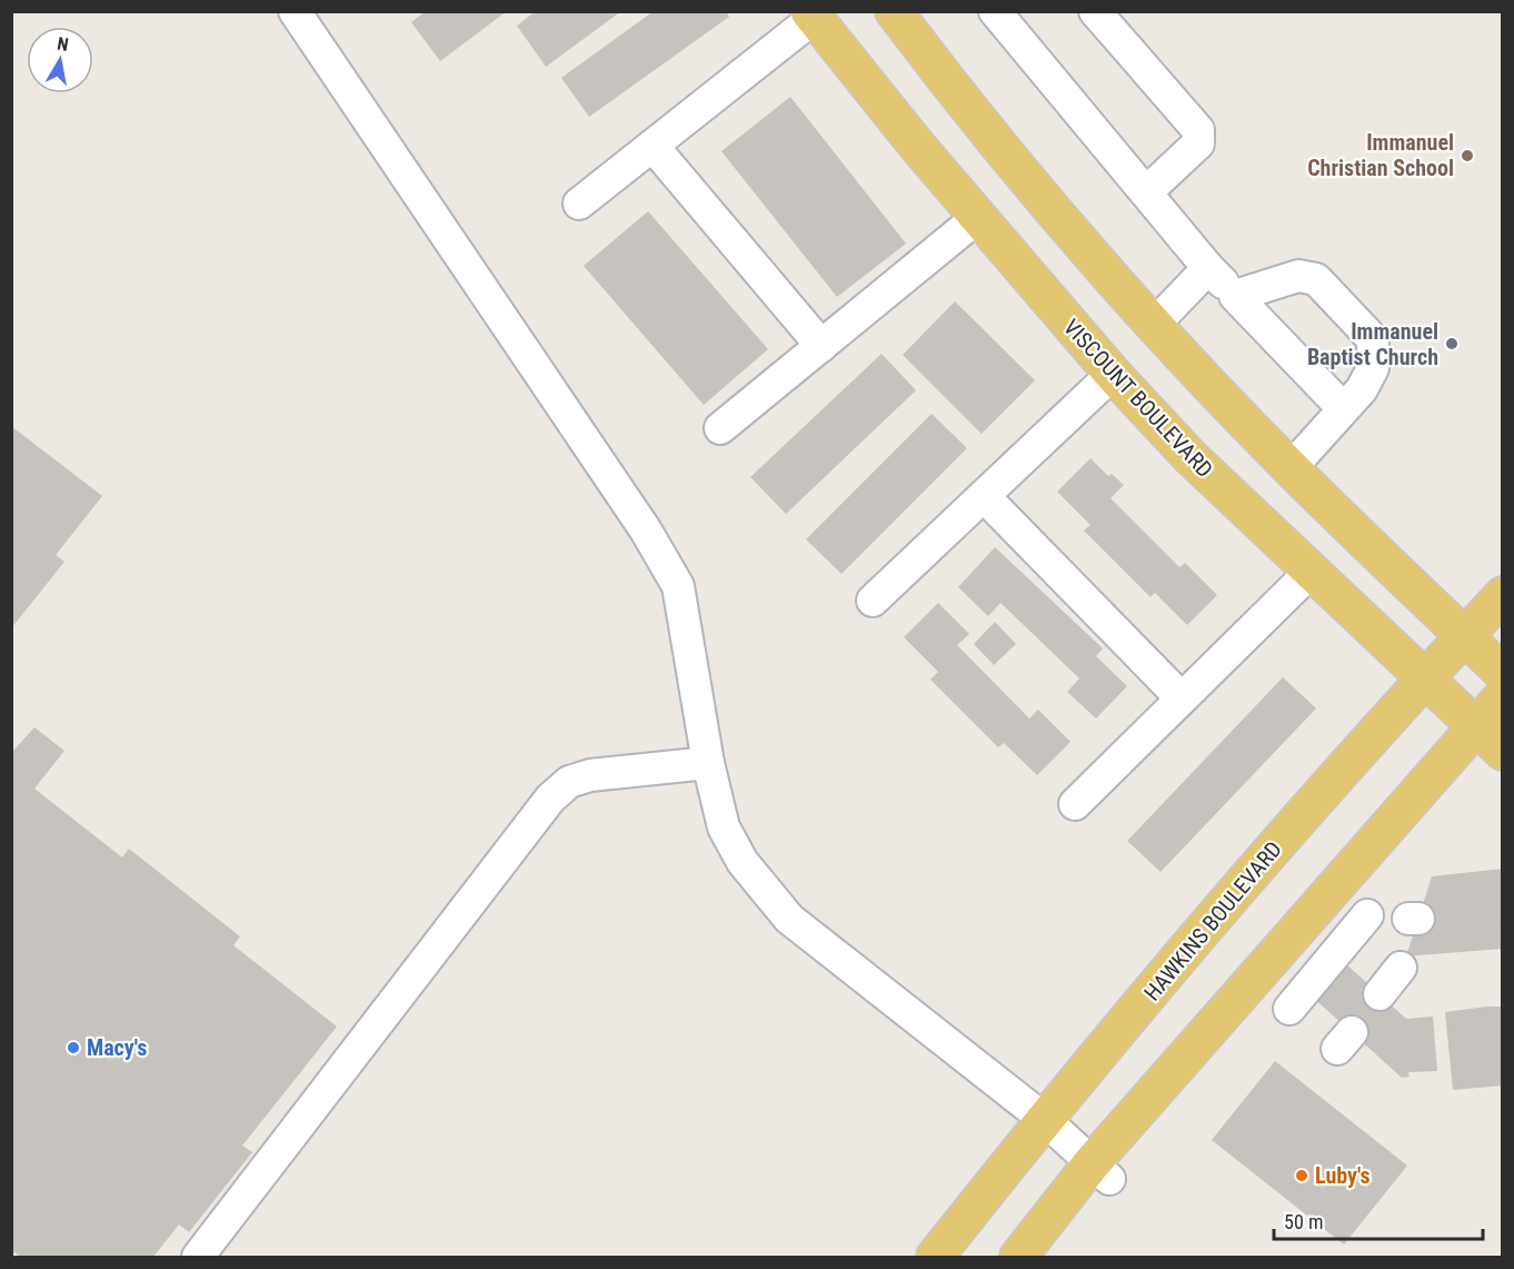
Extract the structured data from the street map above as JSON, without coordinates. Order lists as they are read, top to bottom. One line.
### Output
{"streets":{"main road":["VISCOUNT BOULEVARD","HAWKINS BOULEVARD"]},"crossings":[["VISCOUNT BOULEVARD","HAWKINS BOULEVARD"]],"places":["Immanuel Christian School","Immanuel Baptist Church","Macy's","Luby's"],"scale_bar":"50 m","north":"top"}
